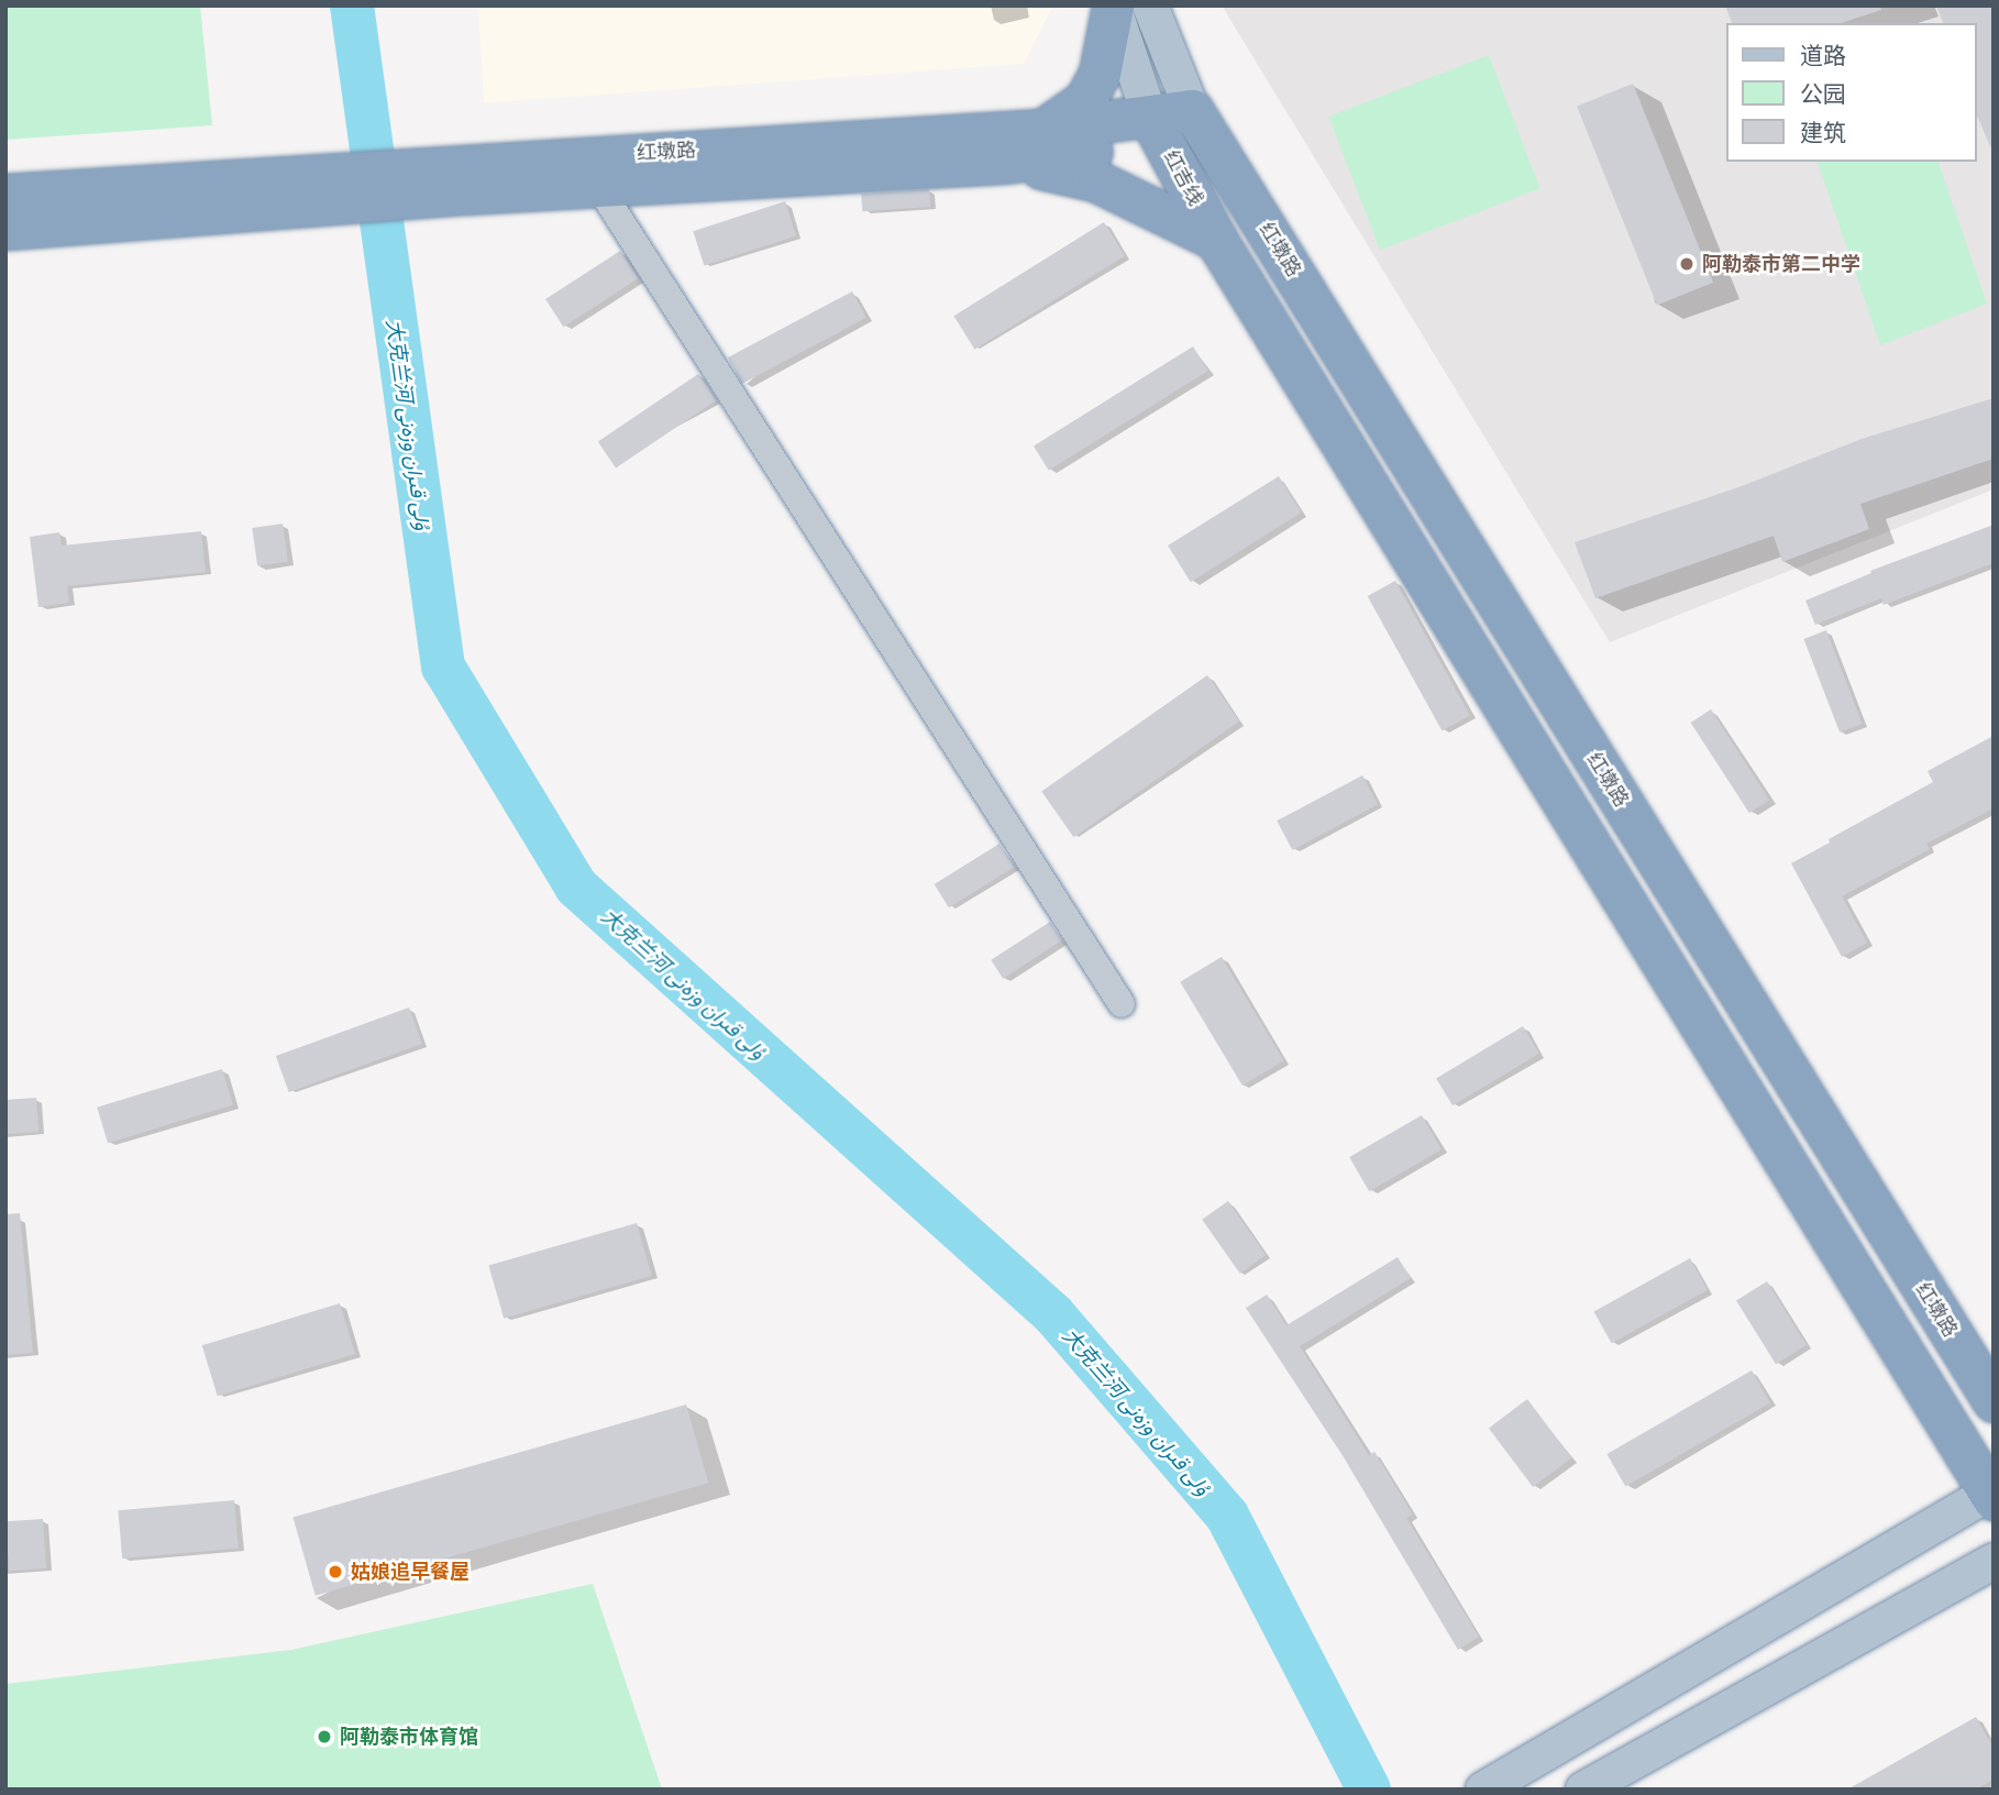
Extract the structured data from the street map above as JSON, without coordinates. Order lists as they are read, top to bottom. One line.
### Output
{"streets":{"highway":["红墩路","红吉线"]},"crossings":[["红墩路","红吉线"]],"water":["大克兰河 ۇلى قىران وزەنى"],"places":["阿勒泰市第二中学","姑娘追早餐屋","阿勒泰市体育馆"],"legend":["道路","公园","建筑"]}
